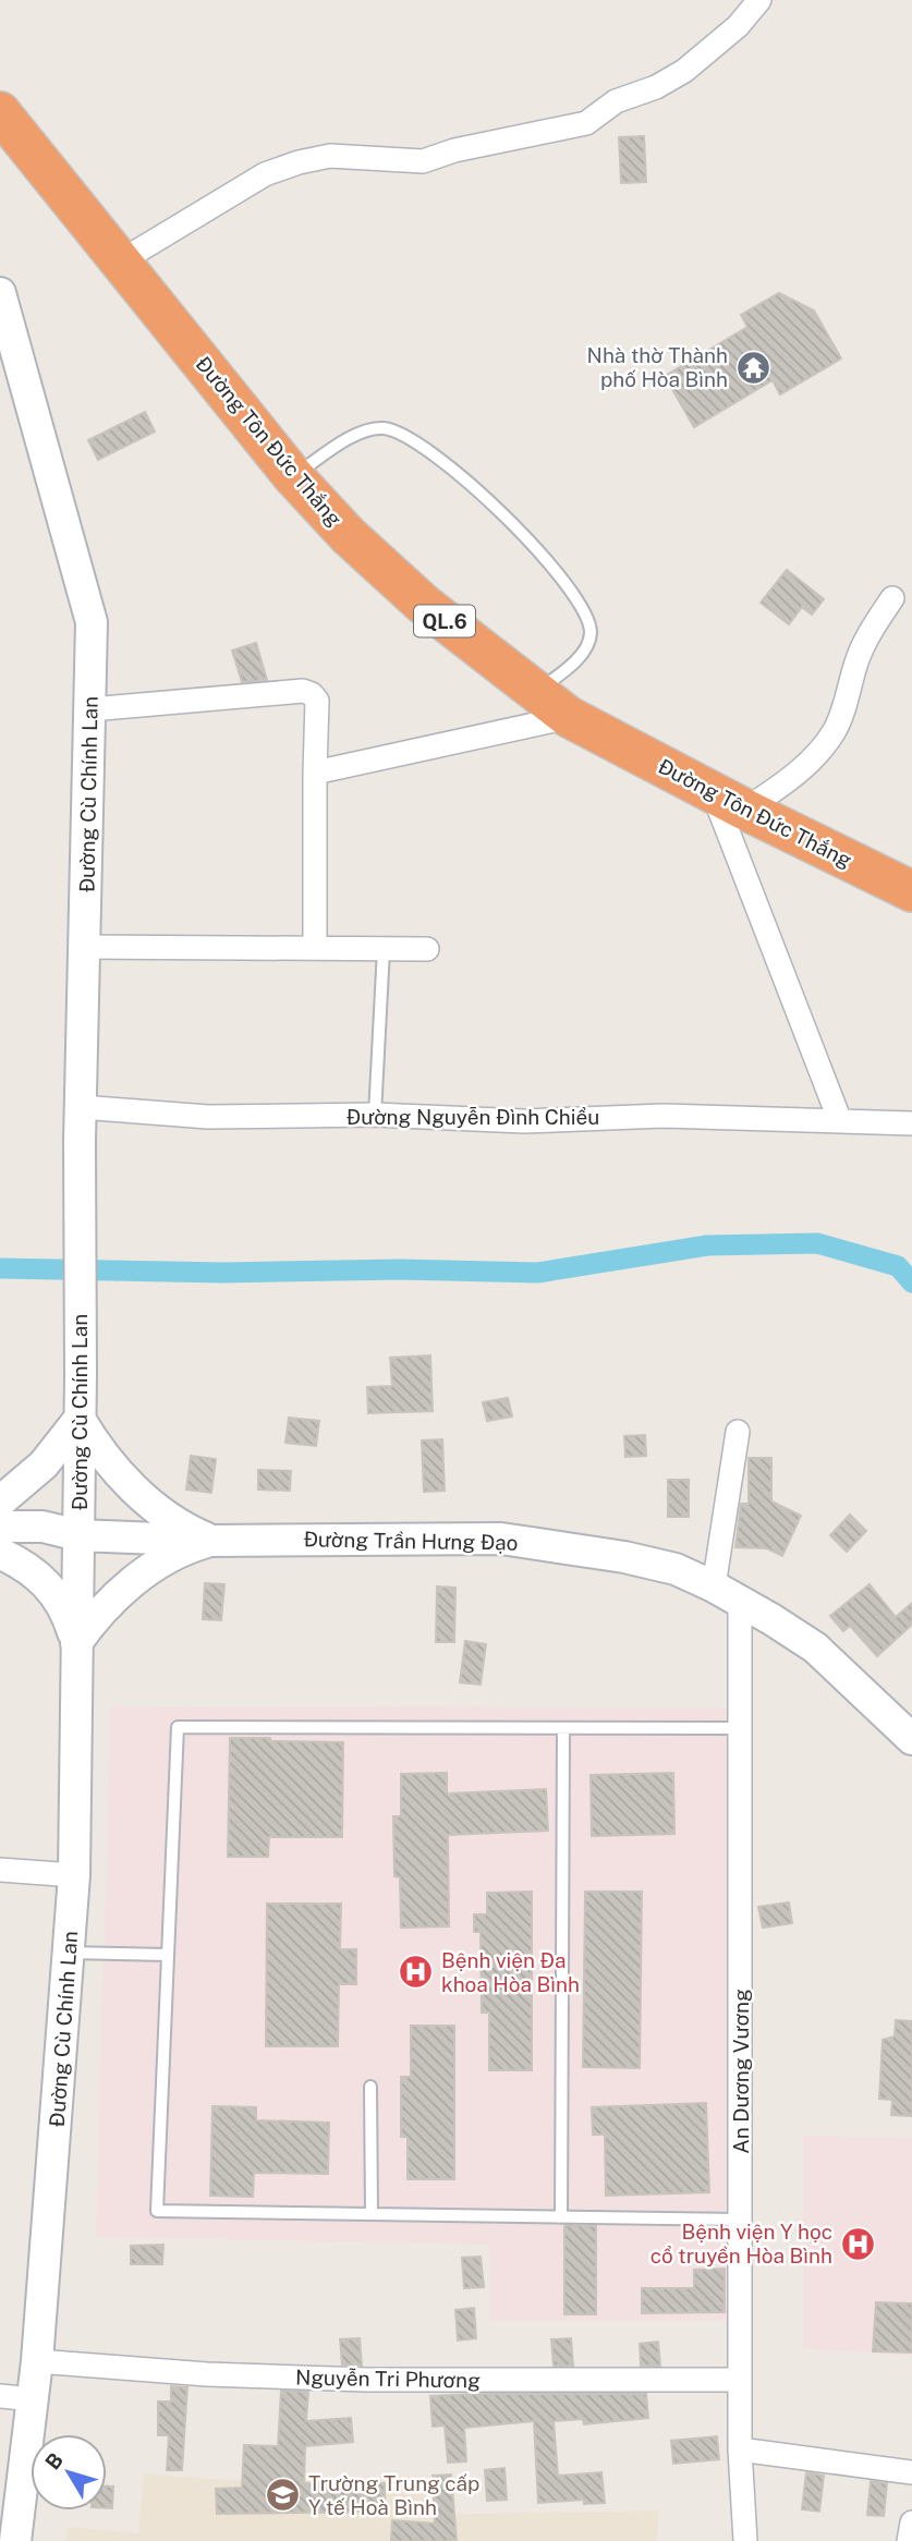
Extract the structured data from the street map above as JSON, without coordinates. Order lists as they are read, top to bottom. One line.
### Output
{"streets":{"highway":["Đường Tôn Đức Thắng","QL.6"],"main road":["Đường Cù Chính Lan","Đường Trần Hưng Đạo"],"street":["Đường Nguyễn Đình Chiểu","An Dương Vương","Nguyễn Tri Phương"]},"crossings":[["Đường Cù Chính Lan","Đường Nguyễn Đình Chiểu"],["Đường Cù Chính Lan","Đường Trần Hưng Đạo"],["Đường Cù Chính Lan","Nguyễn Tri Phương"],["Đường Trần Hưng Đạo","An Dương Vương"],["An Dương Vương","Nguyễn Tri Phương"]],"places":{"temple":["Nhà thờ Thành phố Hòa Bình"],"hospital":["Bệnh viện Đa khoa Hòa Bình","Bệnh viện Y học cổ truyền Hòa Bình"],"school or university":["Trường Trung cấp Y tế Hoà Bình"]},"north":"top left"}
